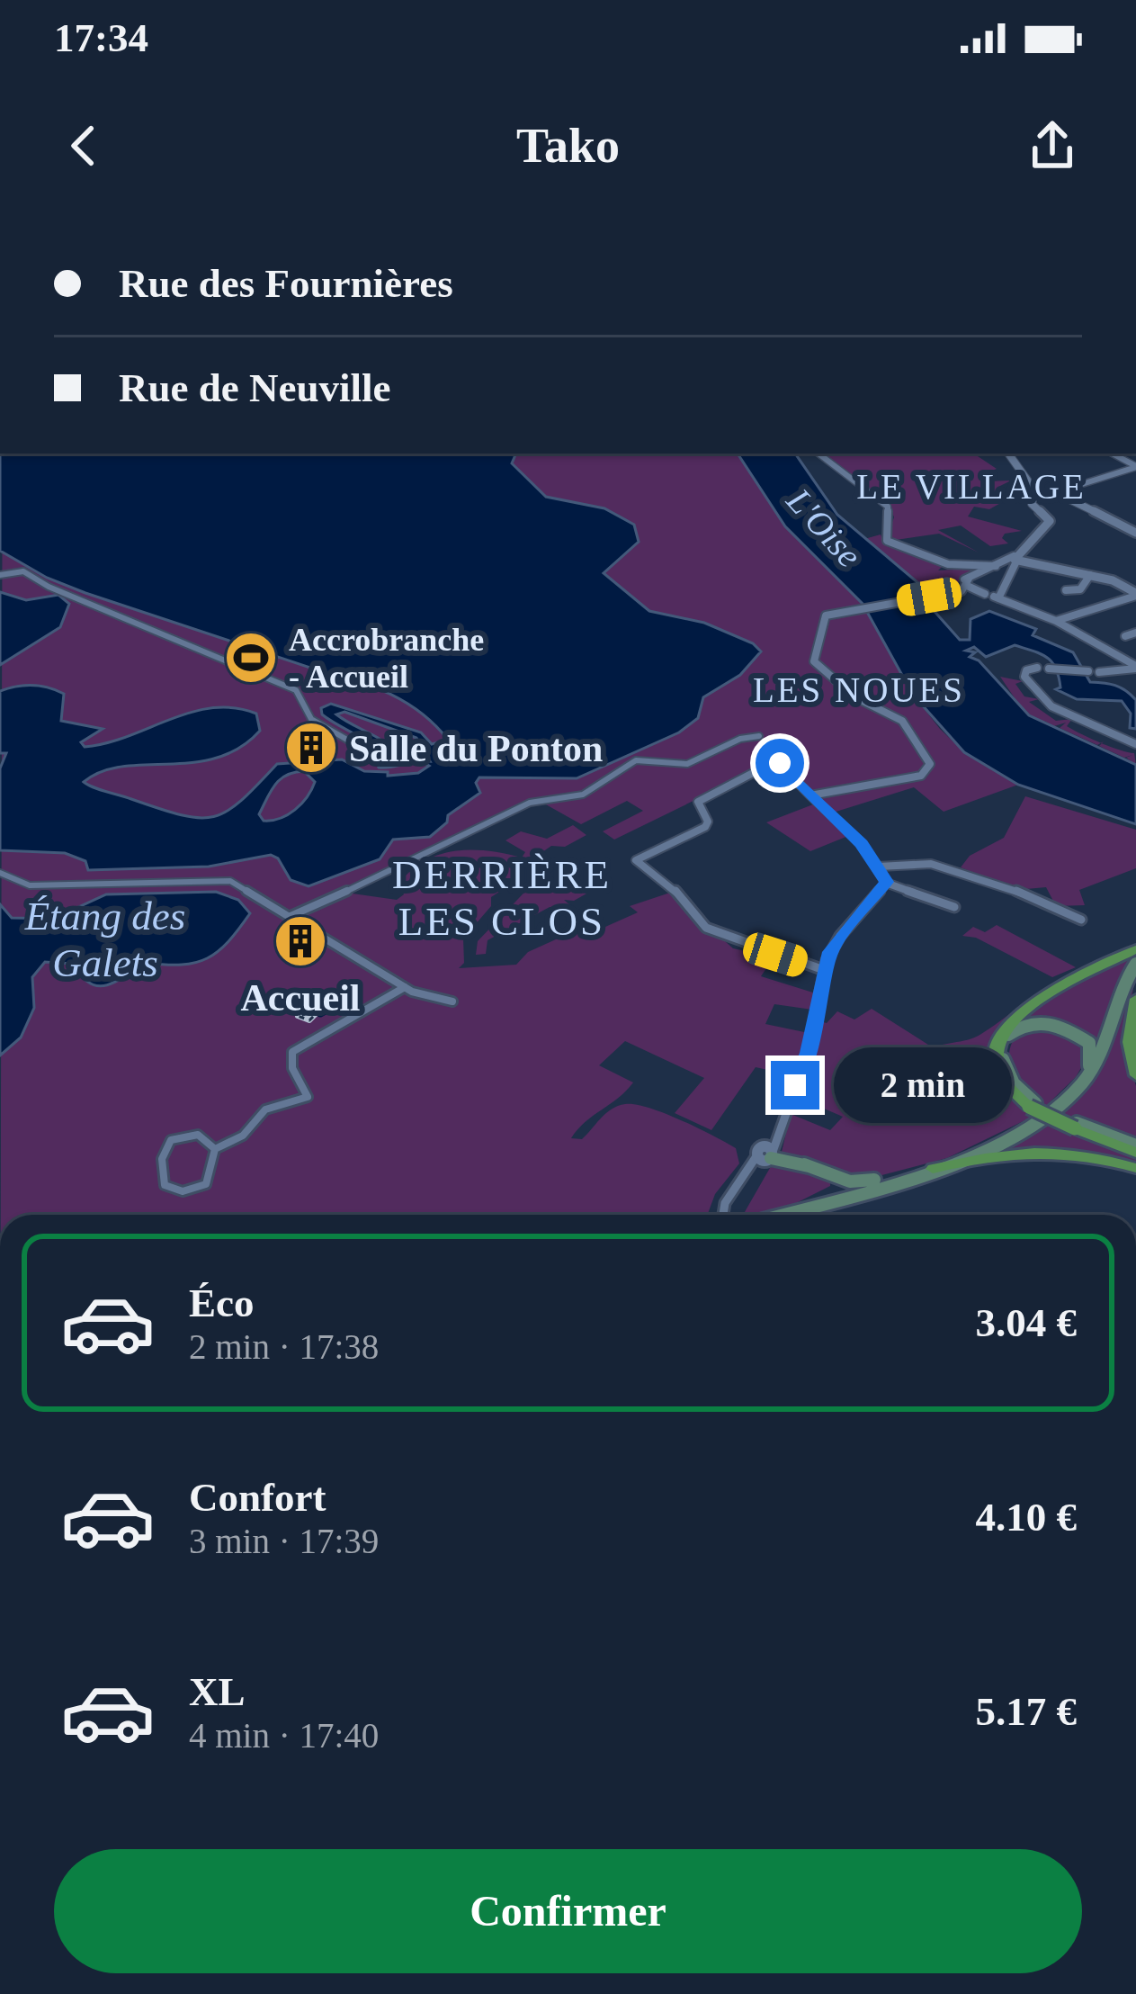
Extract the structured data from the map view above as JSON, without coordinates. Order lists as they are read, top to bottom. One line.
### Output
{"districts":["LE VILLAGE","LES NOUES","DERRIÈRE LES CLOS"],"water":["L'Oise","Étang des Galets"],"places":{"sports":["Accrobranche - Accueil"],"building":["Salle du Ponton","Accueil"]},"page":{"status":"17:34","header":"Tako","banner":["Rue des Fournières","Rue de Neuville"],"bubble":"2 min","list":[{"name":"Éco","note":"2 min · 17:38","value":"3.04 €"},{"name":"Confort","note":"3 min · 17:39","value":"4.10 €"},{"name":"XL","note":"4 min · 17:40","value":"5.17 €"}],"buttons":"Confirmer"}}
